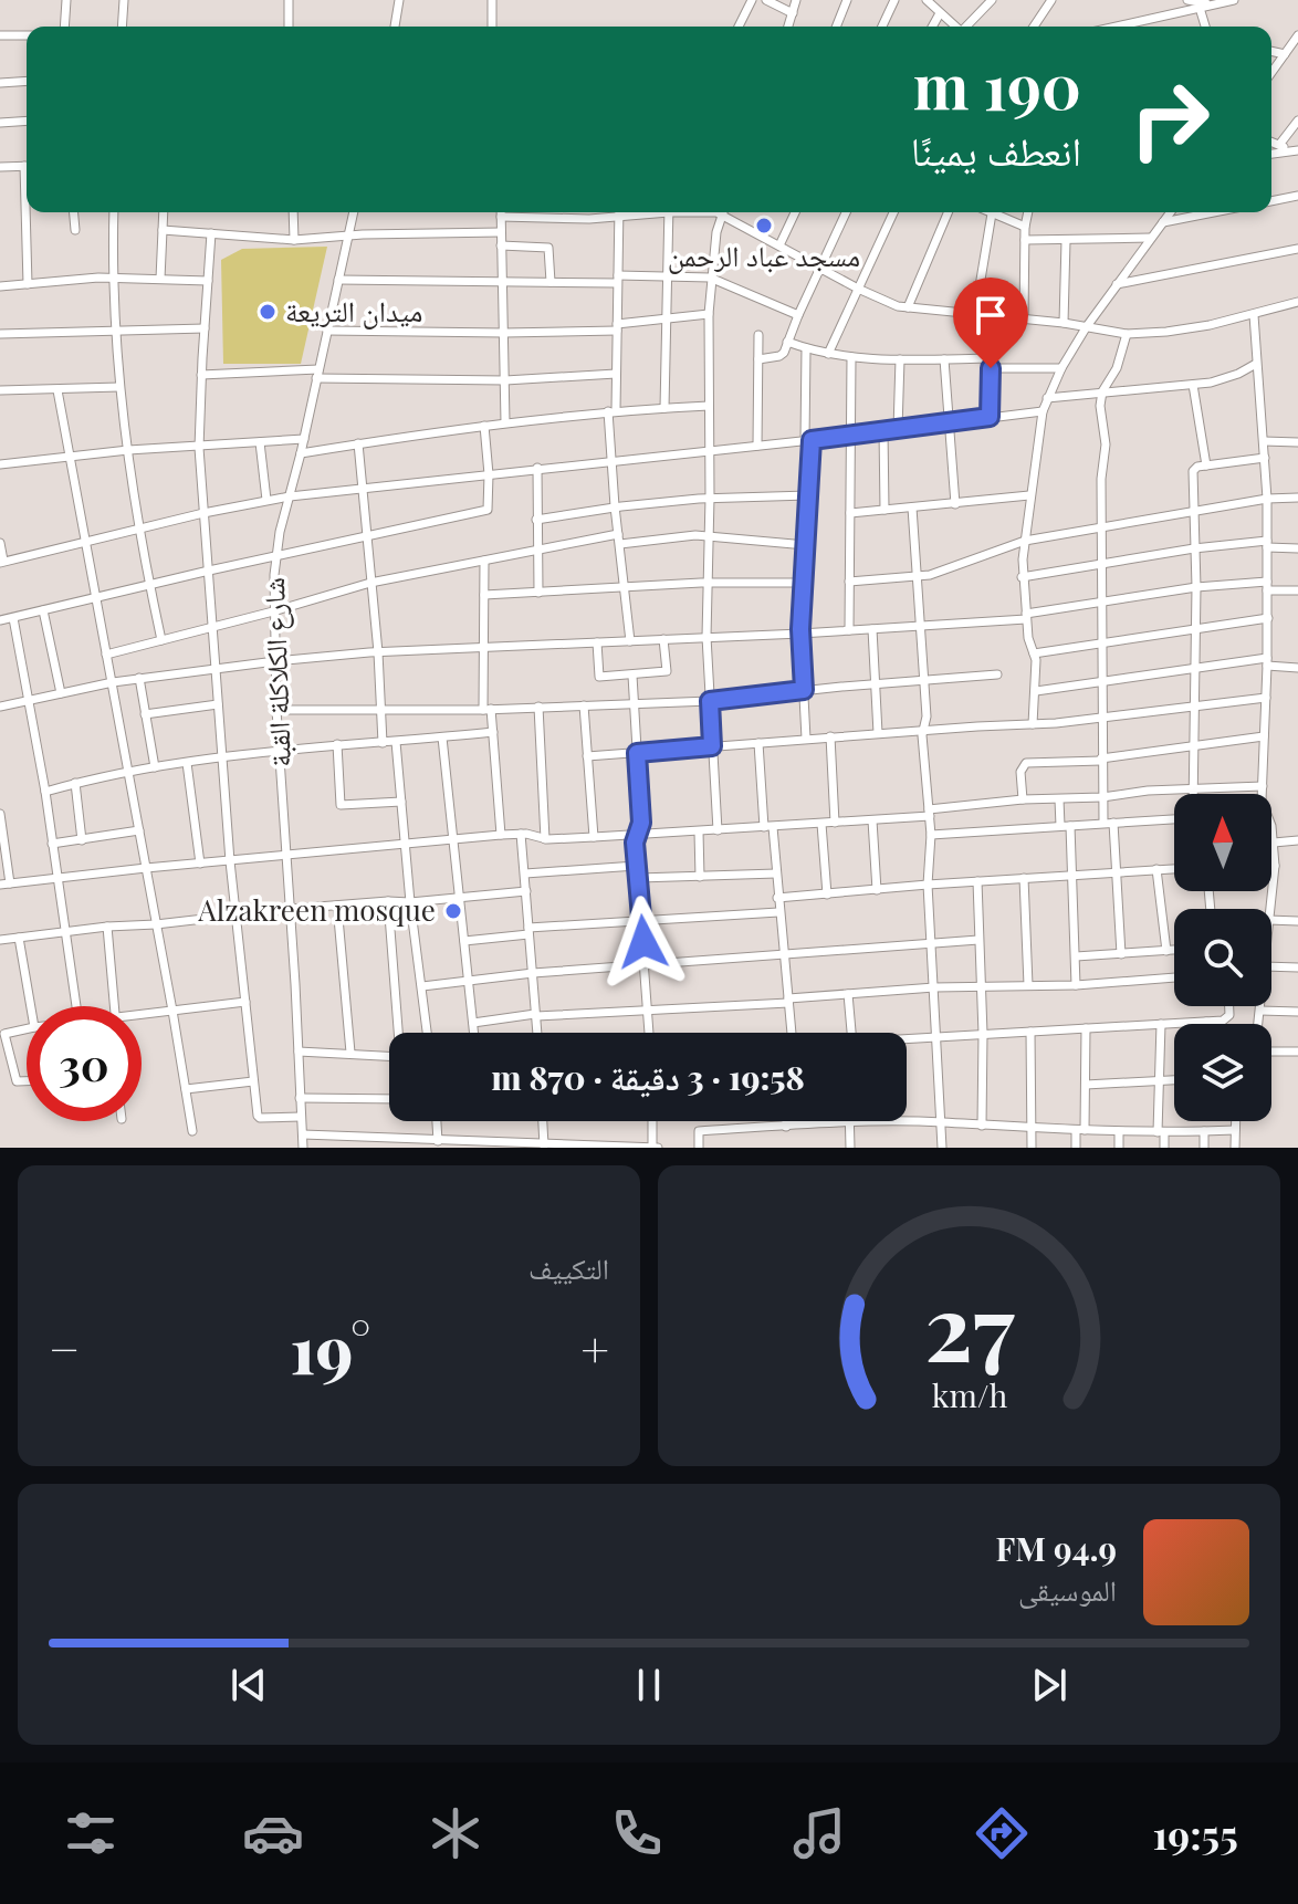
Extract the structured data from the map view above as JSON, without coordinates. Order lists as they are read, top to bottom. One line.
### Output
{"streets":{"street":["شارع الكلاكلة القبة"]},"places":["مسجد عباد الرحمن","ميدان التريعة","Alzakreen mosque"],"north":"top","page":{"turn":["190 m","انعطف يمينًا"],"limit":"30","trip":"19:58 · 3 دقيقة · 870 m","tile":"التكييف","heat":["−","19°","+"],"song":["94.9 FM","الموسيقى"],"tabs":"19:55","gauge":["27","km/h"]}}
